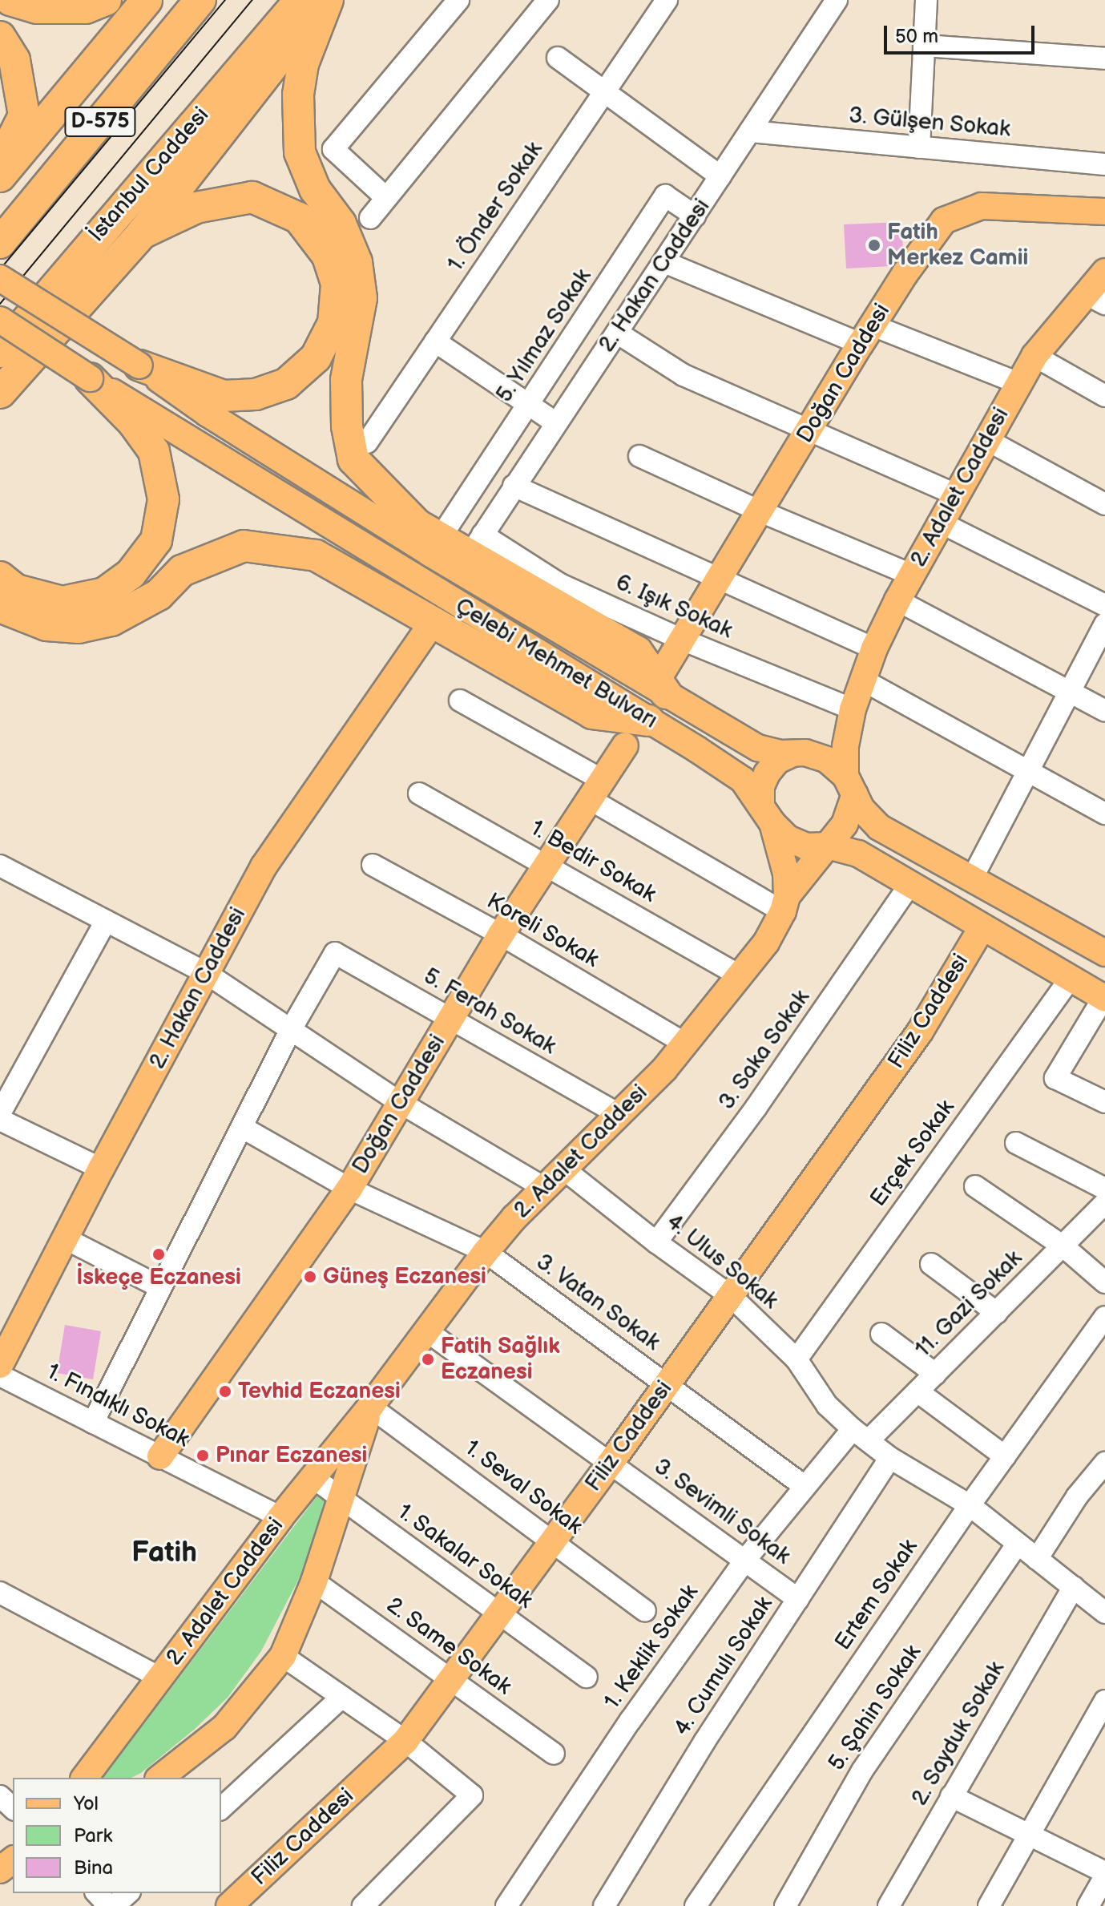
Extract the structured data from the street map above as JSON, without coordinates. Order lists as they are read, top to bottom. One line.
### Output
{"streets":{"highway":["D-575","İstanbul Caddesi"],"main road":["2. Hakan Caddesi","Doğan Caddesi","2. Adalet Caddesi","Çelebi Mehmet Bulvarı","Filiz Caddesi"],"street":["3. Gülşen Sokak","1. Önder Sokak","5. Yılmaz Sokak","6. Işık Sokak","1. Bedir Sokak","Koreli Sokak","5. Ferah Sokak","3. Saka Sokak","Erçek Sokak","4. Ulus Sokak","3. Vatan Sokak","11. Gazi Sokak","1. Fındıklı Sokak","1. Seval Sokak","3. Sevimli Sokak","1. Sakalar Sokak","Ertem Sokak","2. Same Sokak","1. Keklik Sokak","4. Cumulı Sokak","5. Şahin Sokak","2. Sayduk Sokak"]},"crossings":[["3. Gülşen Sokak","2. Hakan Caddesi"],["2. Hakan Caddesi","5. Yılmaz Sokak"],["2. Hakan Caddesi","6. Işık Sokak"],["Doğan Caddesi","6. Işık Sokak"],["Doğan Caddesi","Çelebi Mehmet Bulvarı"],["Doğan Caddesi","1. Bedir Sokak"],["Doğan Caddesi","Koreli Sokak"],["Doğan Caddesi","5. Ferah Sokak"],["Doğan Caddesi","3. Vatan Sokak"],["Doğan Caddesi","1. Fındıklı Sokak"],["2. Adalet Caddesi","6. Işık Sokak"],["2. Adalet Caddesi","Çelebi Mehmet Bulvarı"],["2. Adalet Caddesi","1. Bedir Sokak"],["2. Adalet Caddesi","Koreli Sokak"],["2. Adalet Caddesi","5. Ferah Sokak"],["2. Adalet Caddesi","4. Ulus Sokak"],["2. Adalet Caddesi","3. Vatan Sokak"],["2. Adalet Caddesi","1. Fındıklı Sokak"],["2. Adalet Caddesi","1. Seval Sokak"],["2. Adalet Caddesi","3. Sevimli Sokak"],["2. Adalet Caddesi","1. Sakalar Sokak"],["2. Adalet Caddesi","2. Same Sokak"],["Çelebi Mehmet Bulvarı","Filiz Caddesi"],["Çelebi Mehmet Bulvarı","3. Saka Sokak"],["Çelebi Mehmet Bulvarı","Erçek Sokak"],["Filiz Caddesi","4. Ulus Sokak"],["Filiz Caddesi","3. Vatan Sokak"],["Filiz Caddesi","1. Seval Sokak"],["Filiz Caddesi","3. Sevimli Sokak"],["Filiz Caddesi","1. Sakalar Sokak"],["Filiz Caddesi","2. Same Sokak"],["3. Saka Sokak","4. Ulus Sokak"],["Erçek Sokak","4. Ulus Sokak"],["4. Ulus Sokak","11. Gazi Sokak"],["4. Ulus Sokak","Ertem Sokak"],["4. Ulus Sokak","1. Keklik Sokak"],["4. Ulus Sokak","4. Cumulı Sokak"],["4. Ulus Sokak","5. Şahin Sokak"],["4. Ulus Sokak","2. Sayduk Sokak"],["3. Vatan Sokak","1. Keklik Sokak"],["11. Gazi Sokak","1. Keklik Sokak"],["3. Sevimli Sokak","1. Keklik Sokak"],["3. Sevimli Sokak","4. Cumulı Sokak"]],"districts":["Fatih"],"places":["Fatih Merkez Camii","İskeçe Eczanesi","Güneş Eczanesi","Fatih Sağlık Eczanesi","Tevhid Eczanesi","Pınar Eczanesi"],"legend":["Yol","Park","Bina"],"scale_bar":"50 m"}
